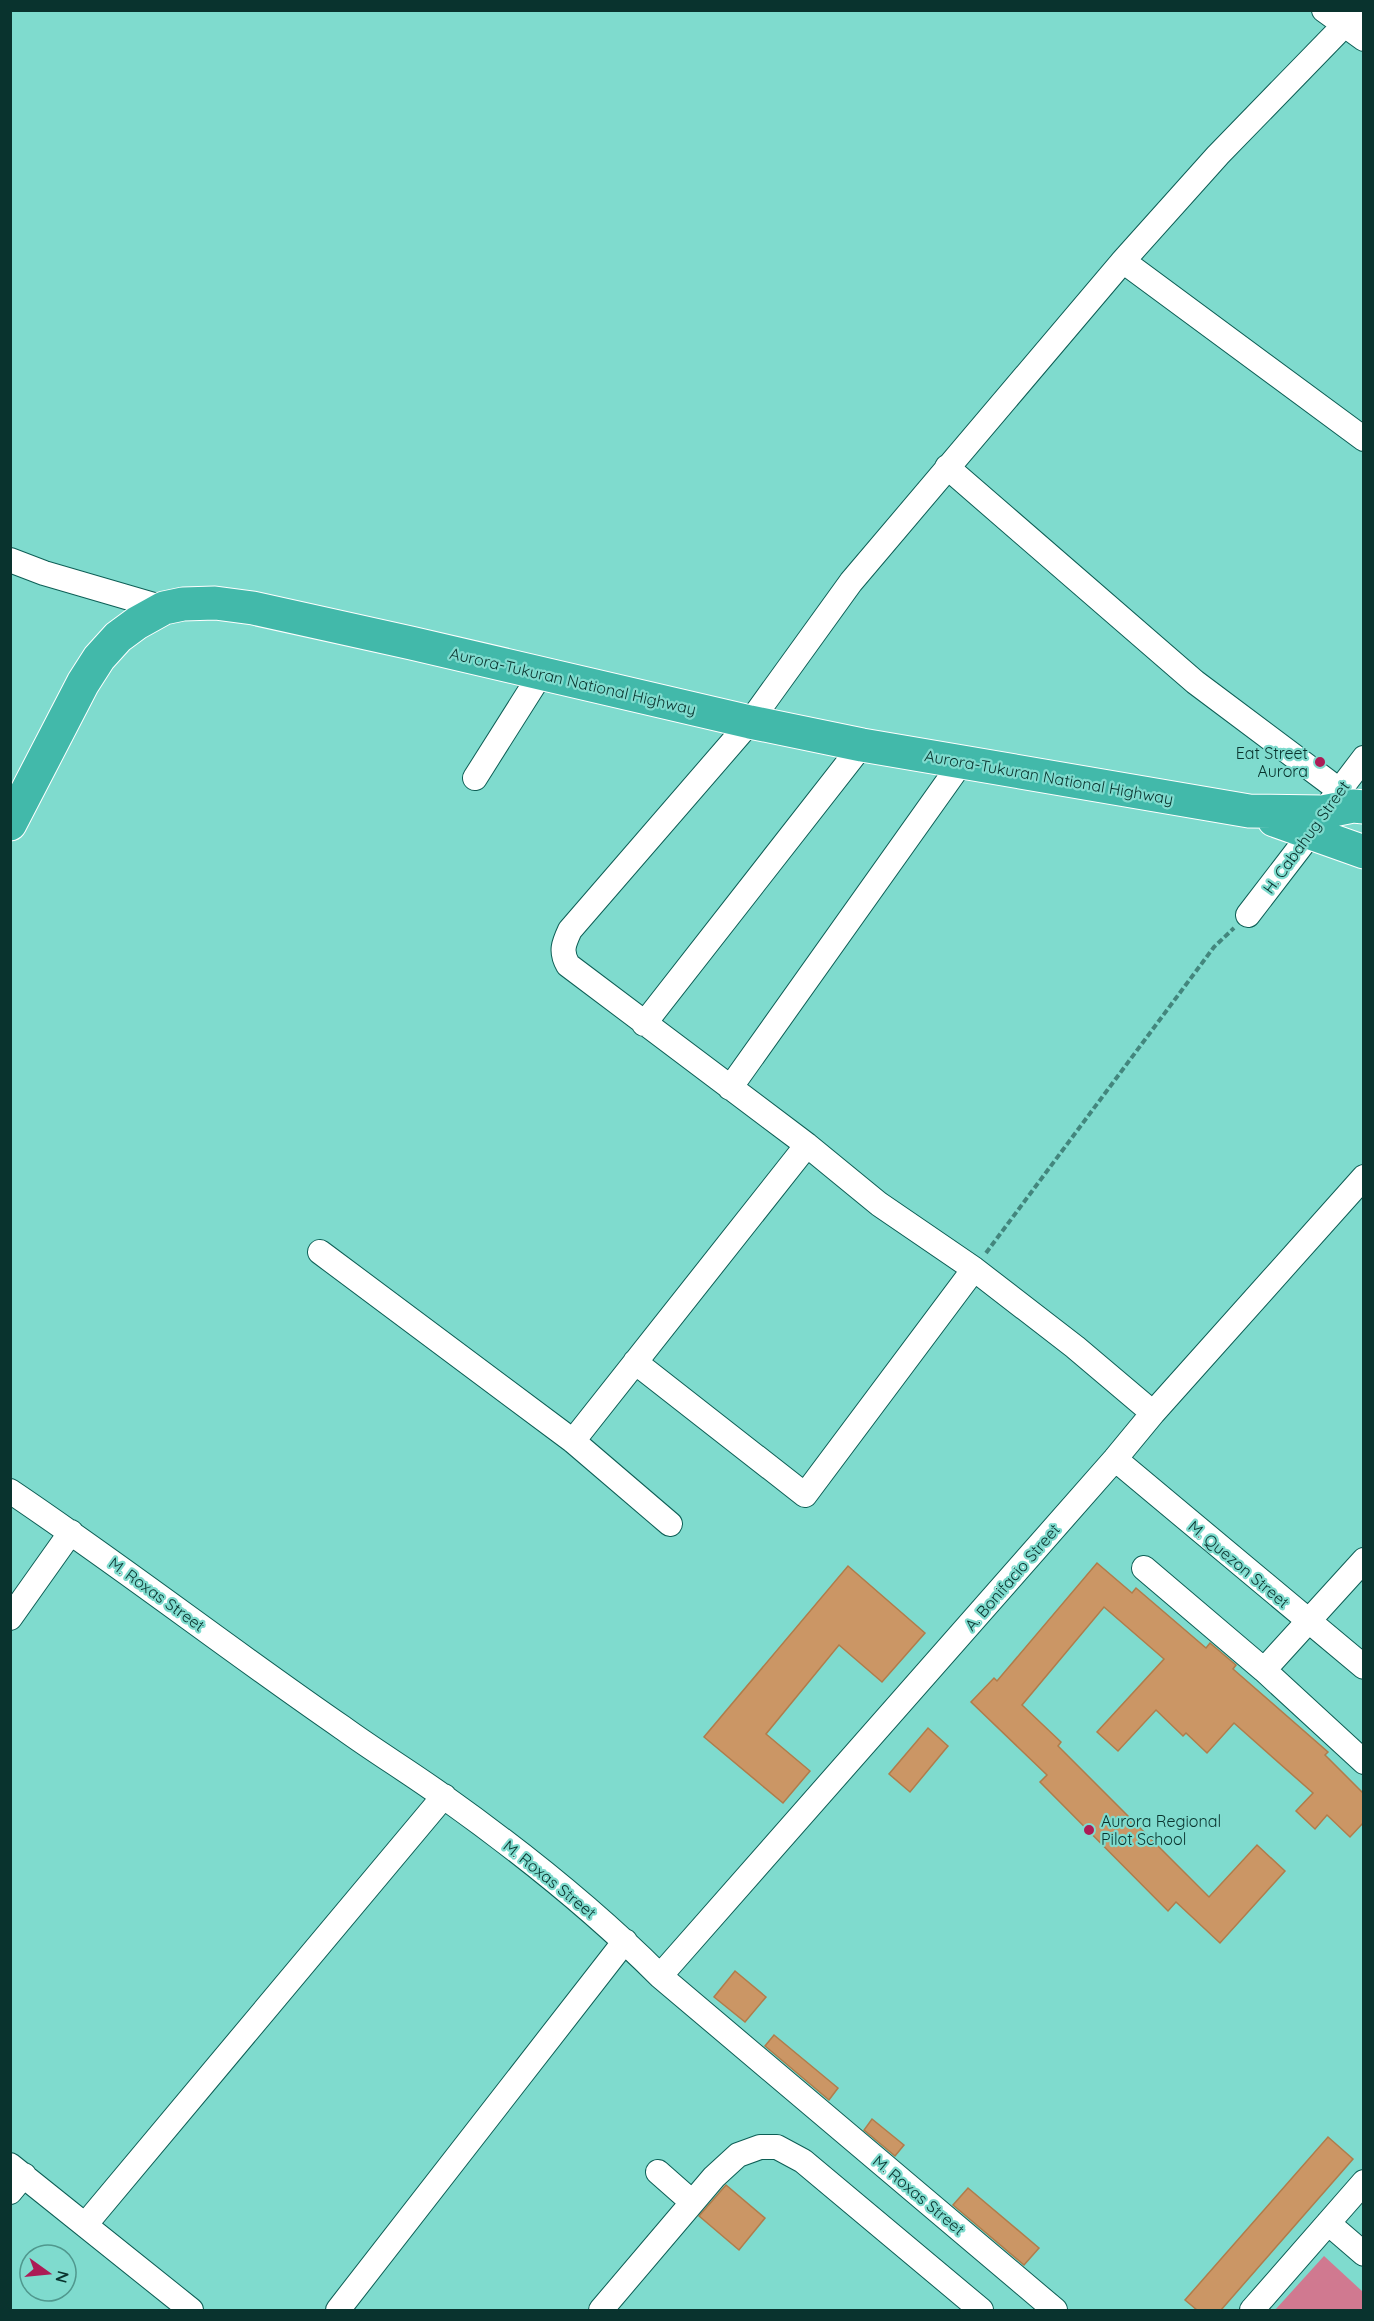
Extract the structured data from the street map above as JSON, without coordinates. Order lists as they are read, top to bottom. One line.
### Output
{"streets":{"highway":["Aurora-Tukuran National Highway"],"street":["H. Cabahug Street","M. Quezon Street","A. Bonifacio Street","M. Roxas Street"]},"crossings":[["Aurora-Tukuran National Highway","H. Cabahug Street"],["M. Quezon Street","A. Bonifacio Street"],["A. Bonifacio Street","M. Roxas Street"]],"places":["Eat Street Aurora","Aurora Regional Pilot School"],"north":"right"}
